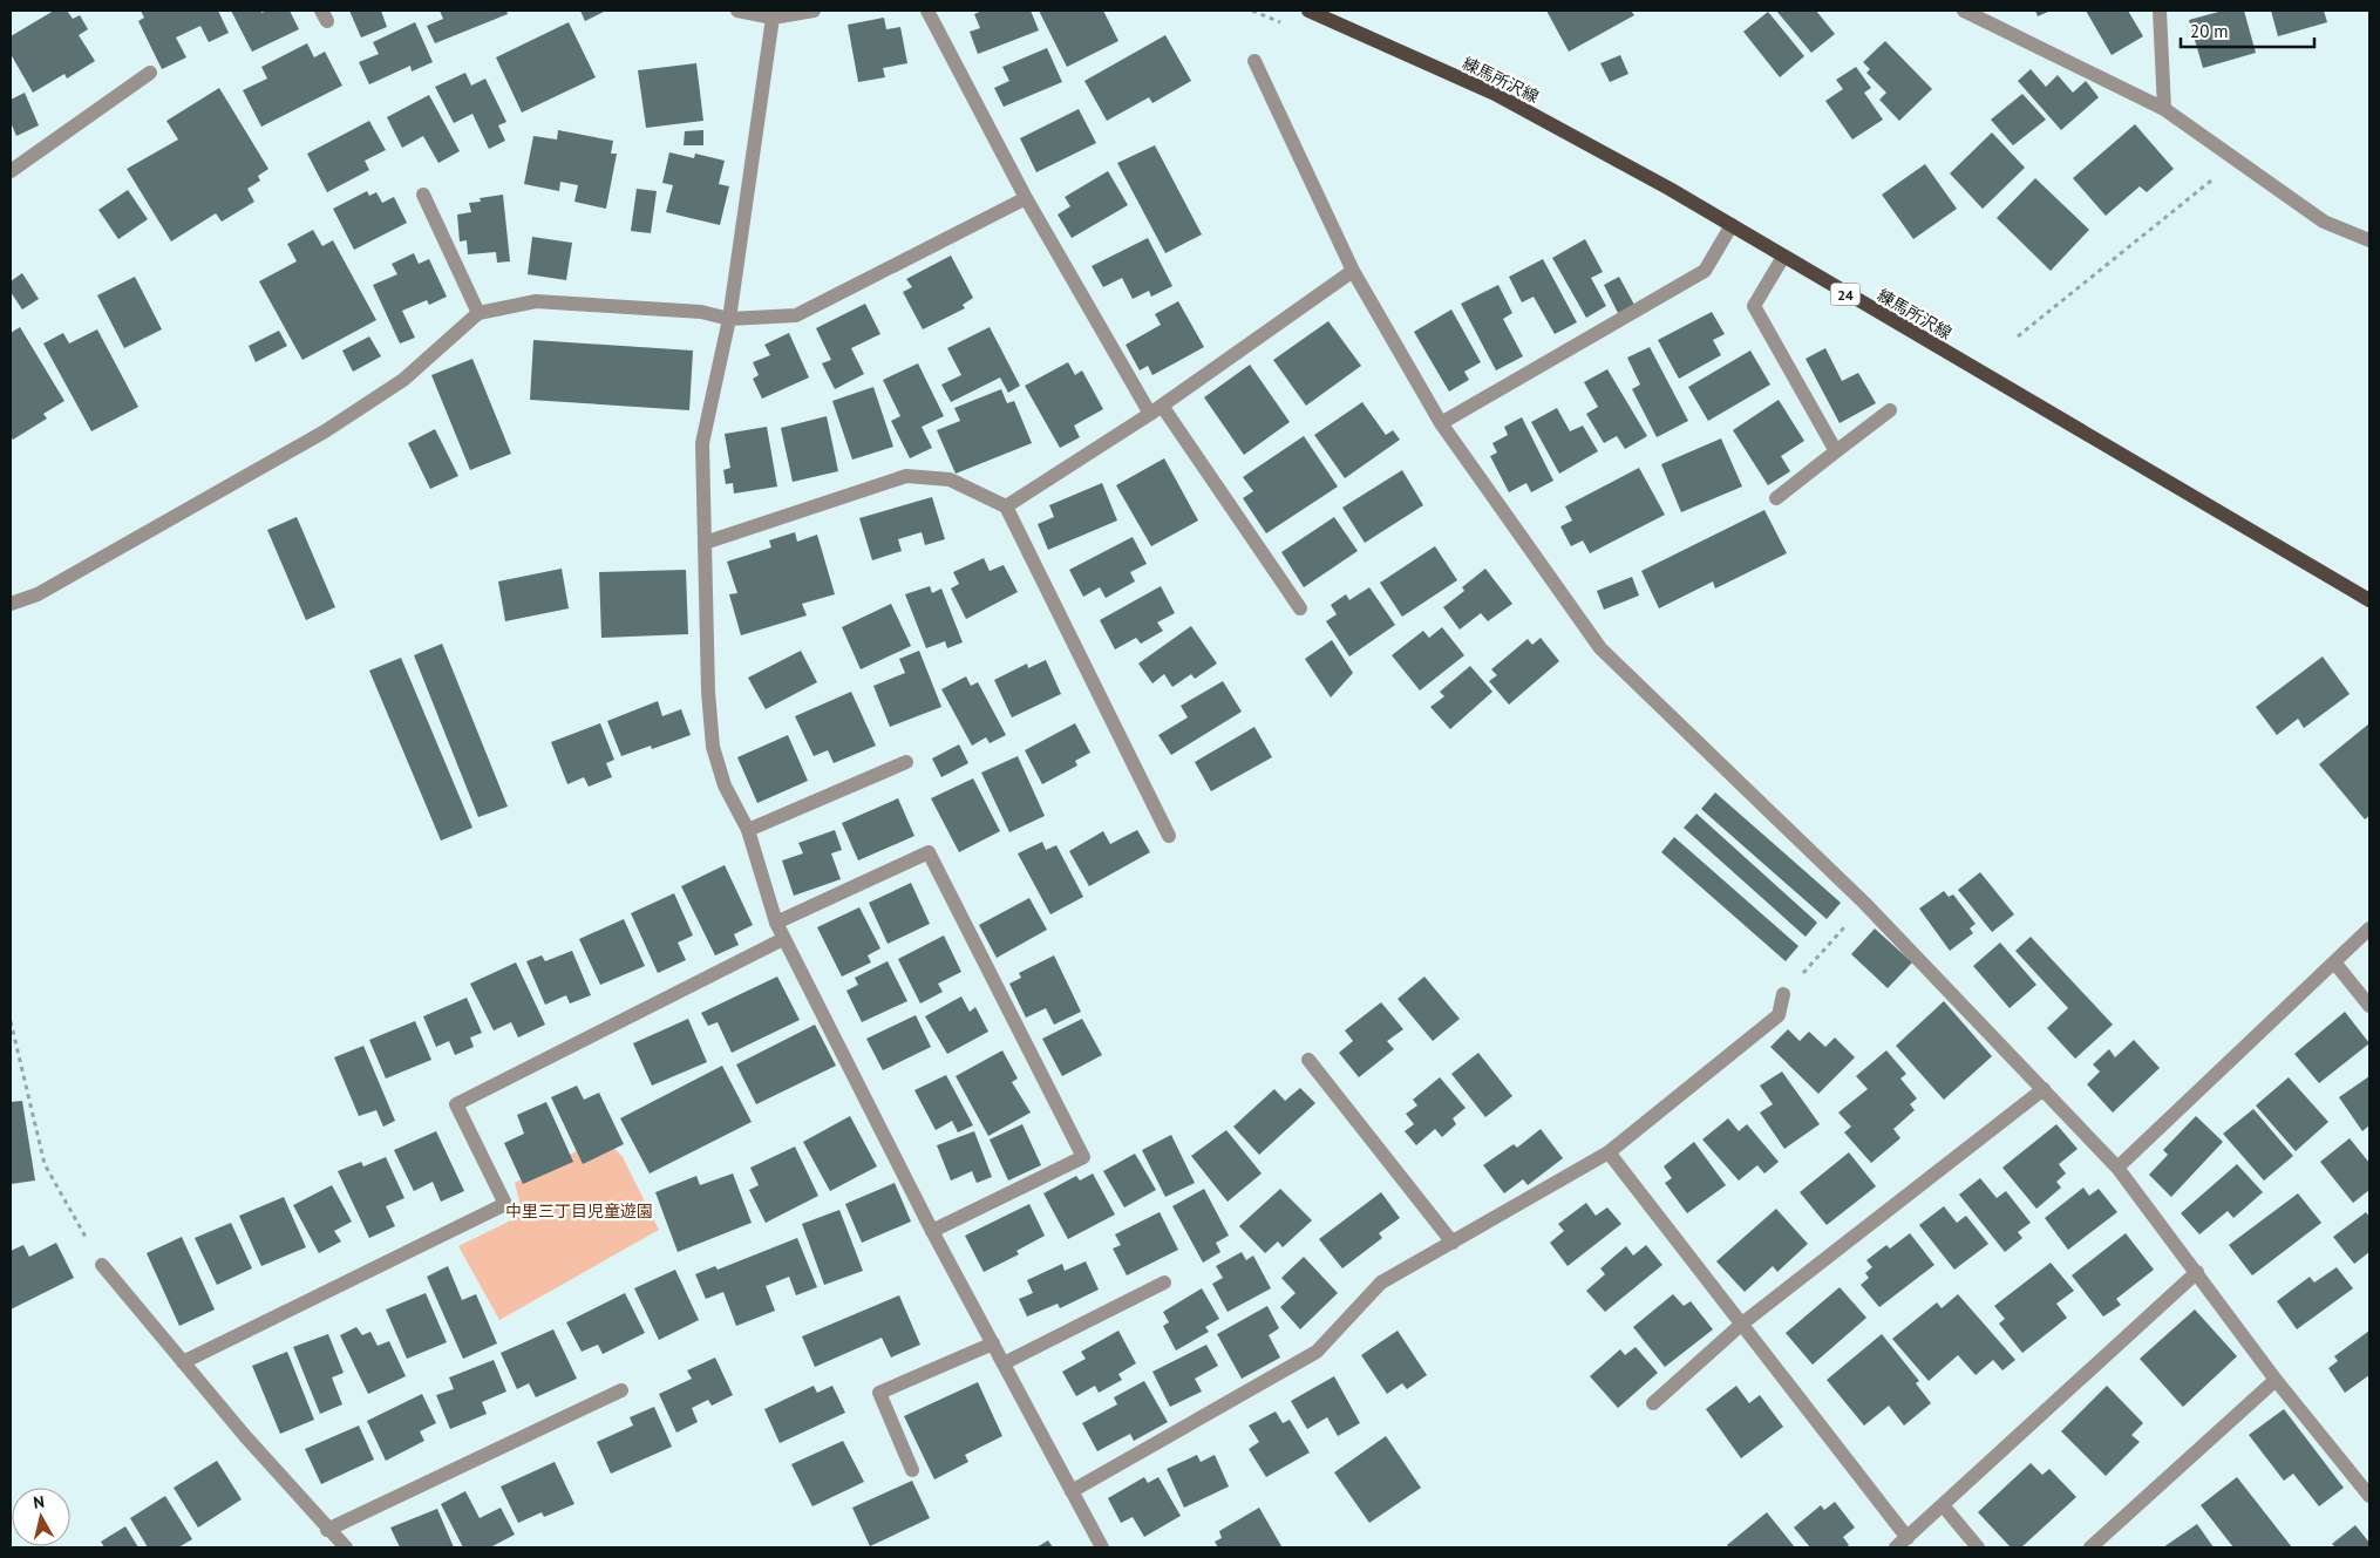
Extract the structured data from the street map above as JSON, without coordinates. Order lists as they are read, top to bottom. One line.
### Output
{"streets":{"main road":["練馬所沢線","24"]},"parks":["中里三丁目児童遊園"],"scale_bar":"20 m","north":"top"}
